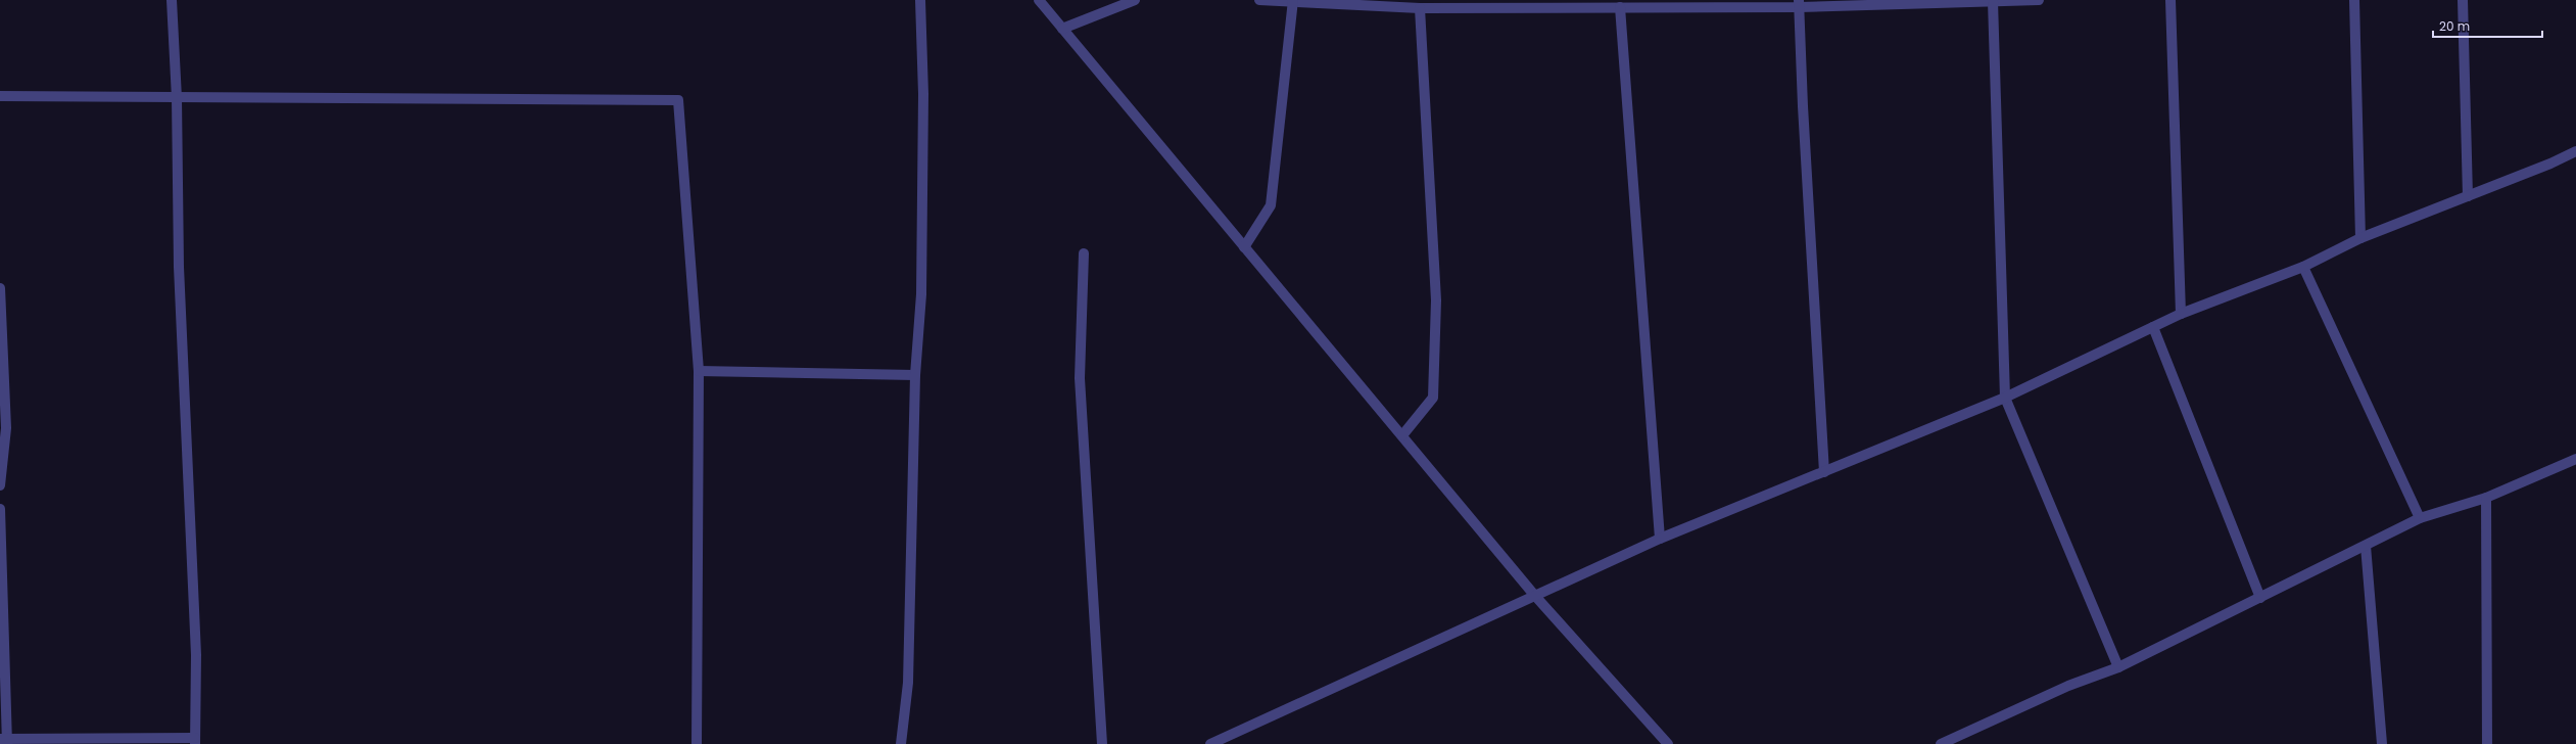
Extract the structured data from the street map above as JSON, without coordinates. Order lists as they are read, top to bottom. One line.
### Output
{"scale_bar":"20 m"}
